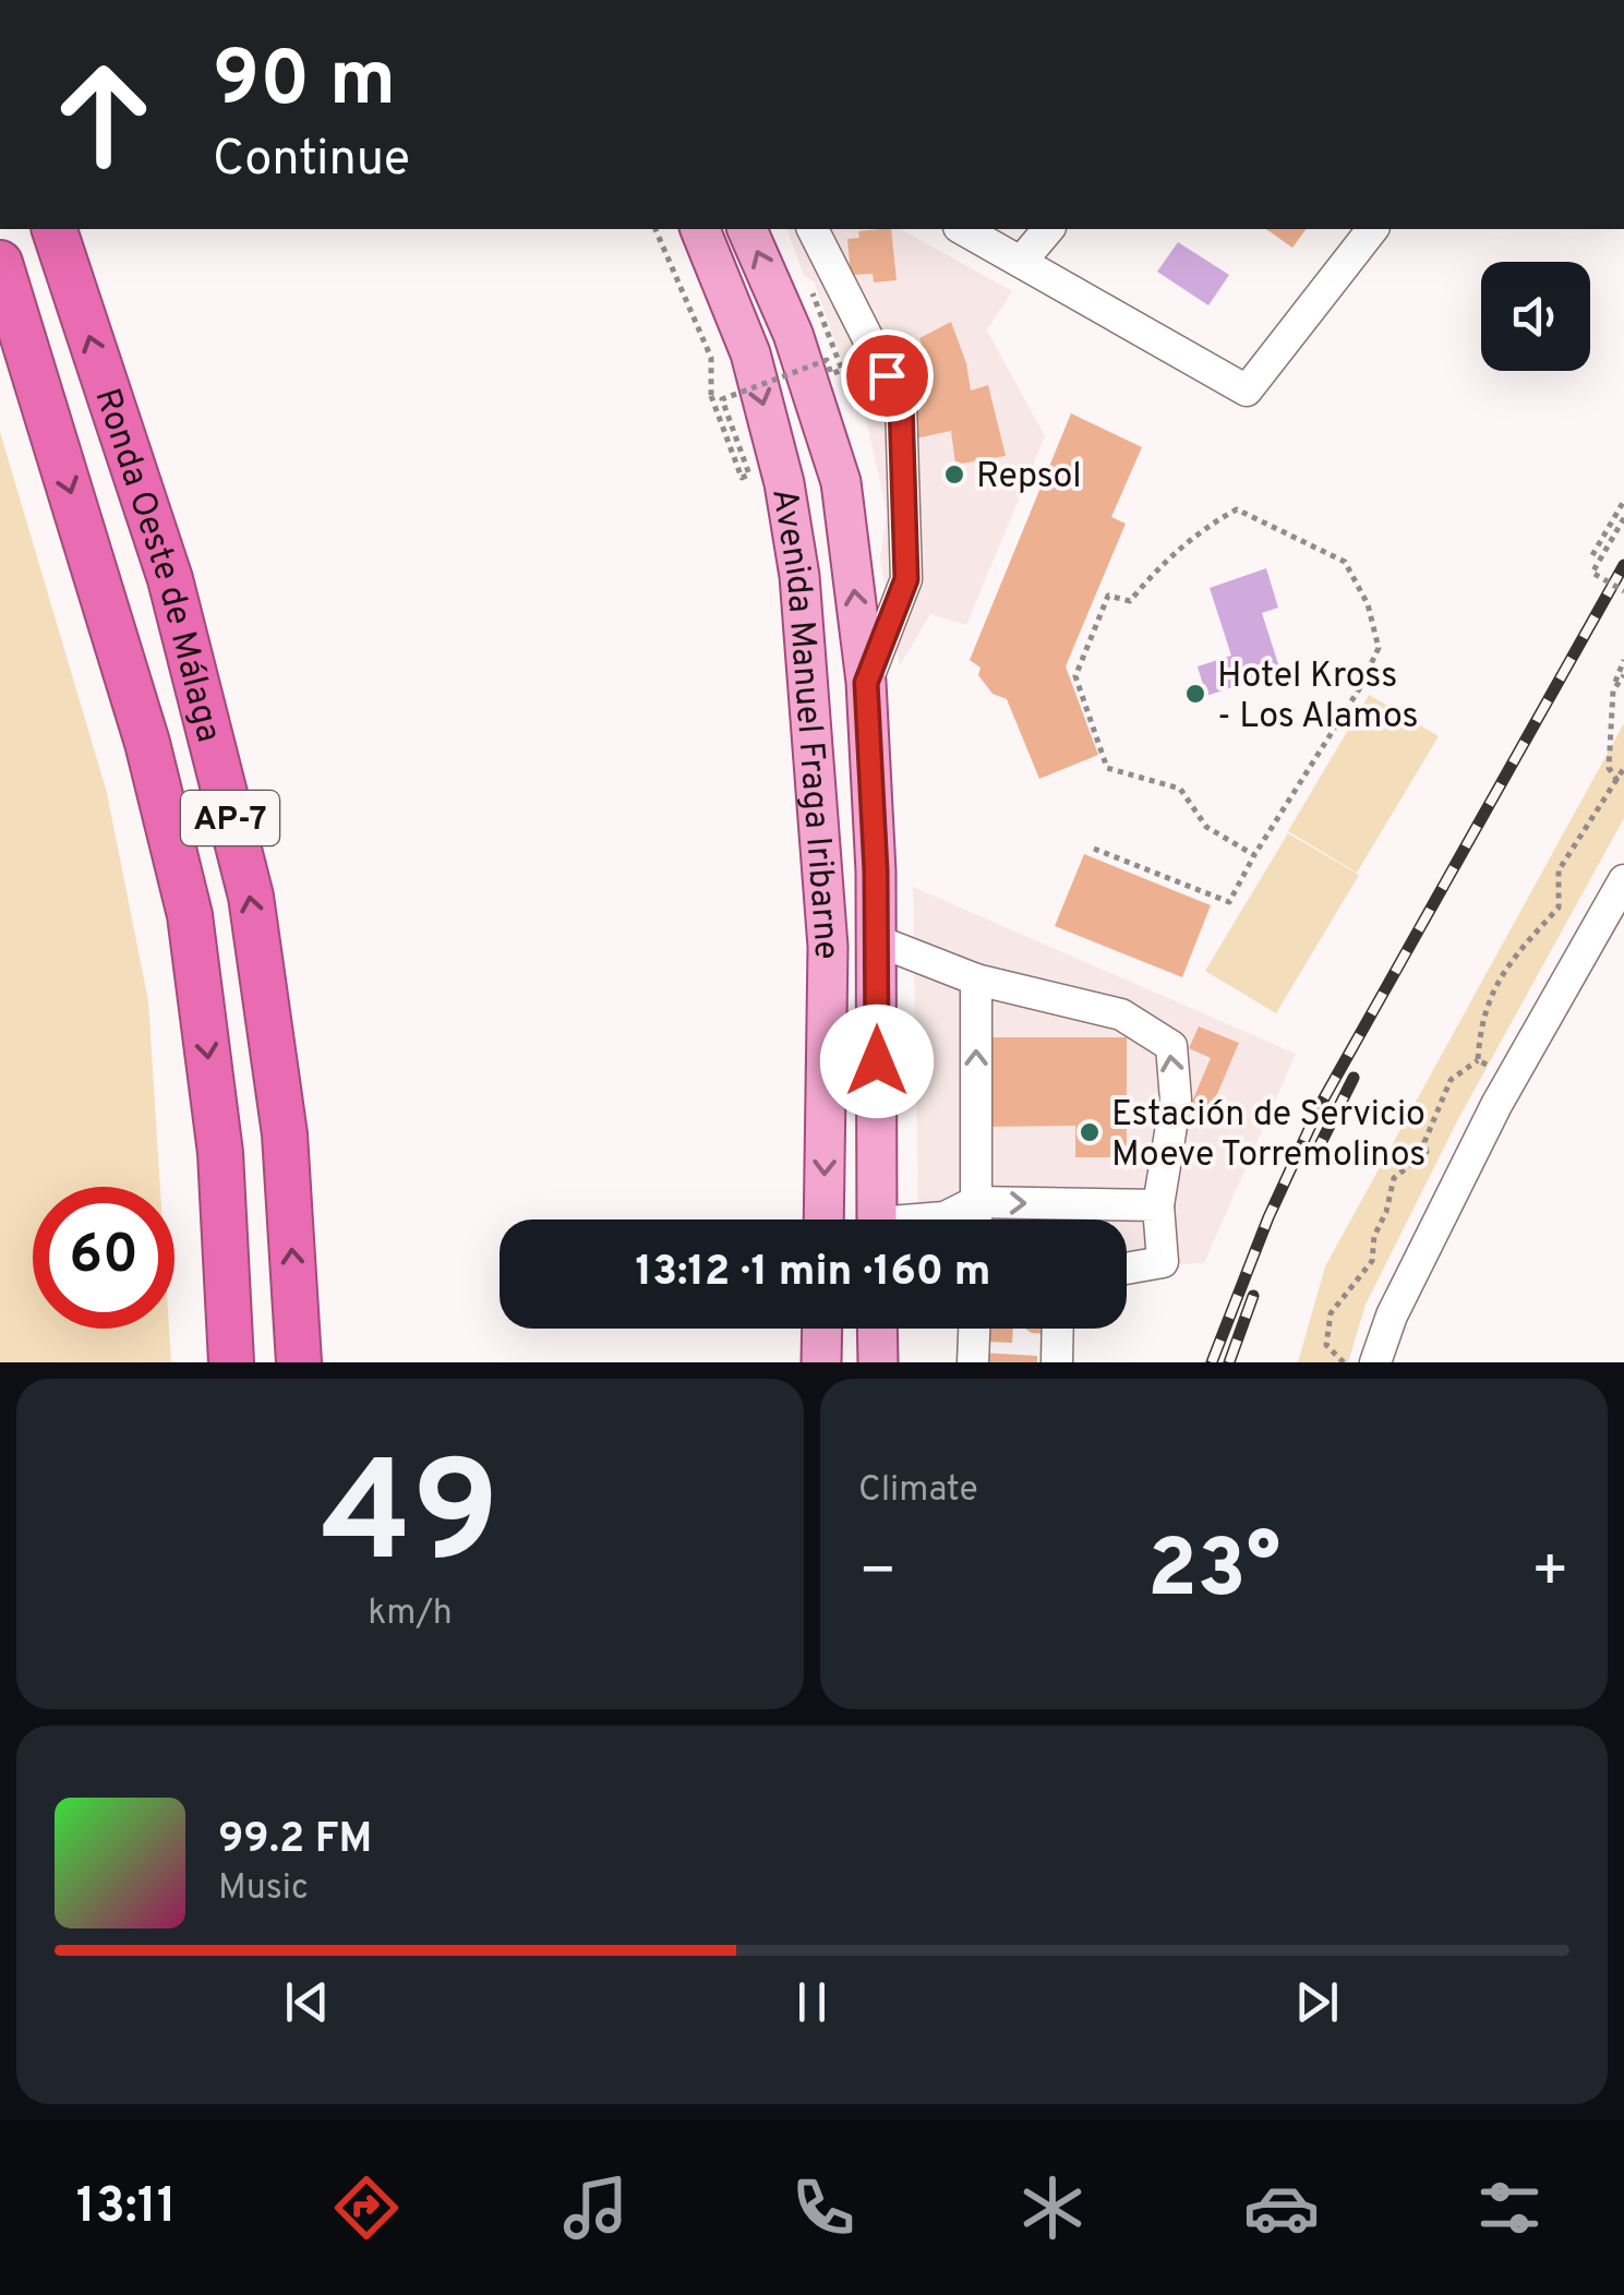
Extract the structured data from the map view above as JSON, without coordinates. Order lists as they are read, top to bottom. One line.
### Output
{"streets":{"highway":["Ronda Oeste de Málaga","AP-7"],"main road":["Avenida Manuel Fraga Iribarne"]},"places":["Repsol","Hotel Kross - Los Alamos","Estación de Servicio Moeve Torremolinos"],"page":{"turn":["90 m","Continue"],"limit":"60","trip":"13:12 · 1 min · 160 m","tile":[["49","km/h"],"Climate"],"heat":["−","23°","+"],"song":["99.2 FM","Music"],"tabs":"13:11"}}
